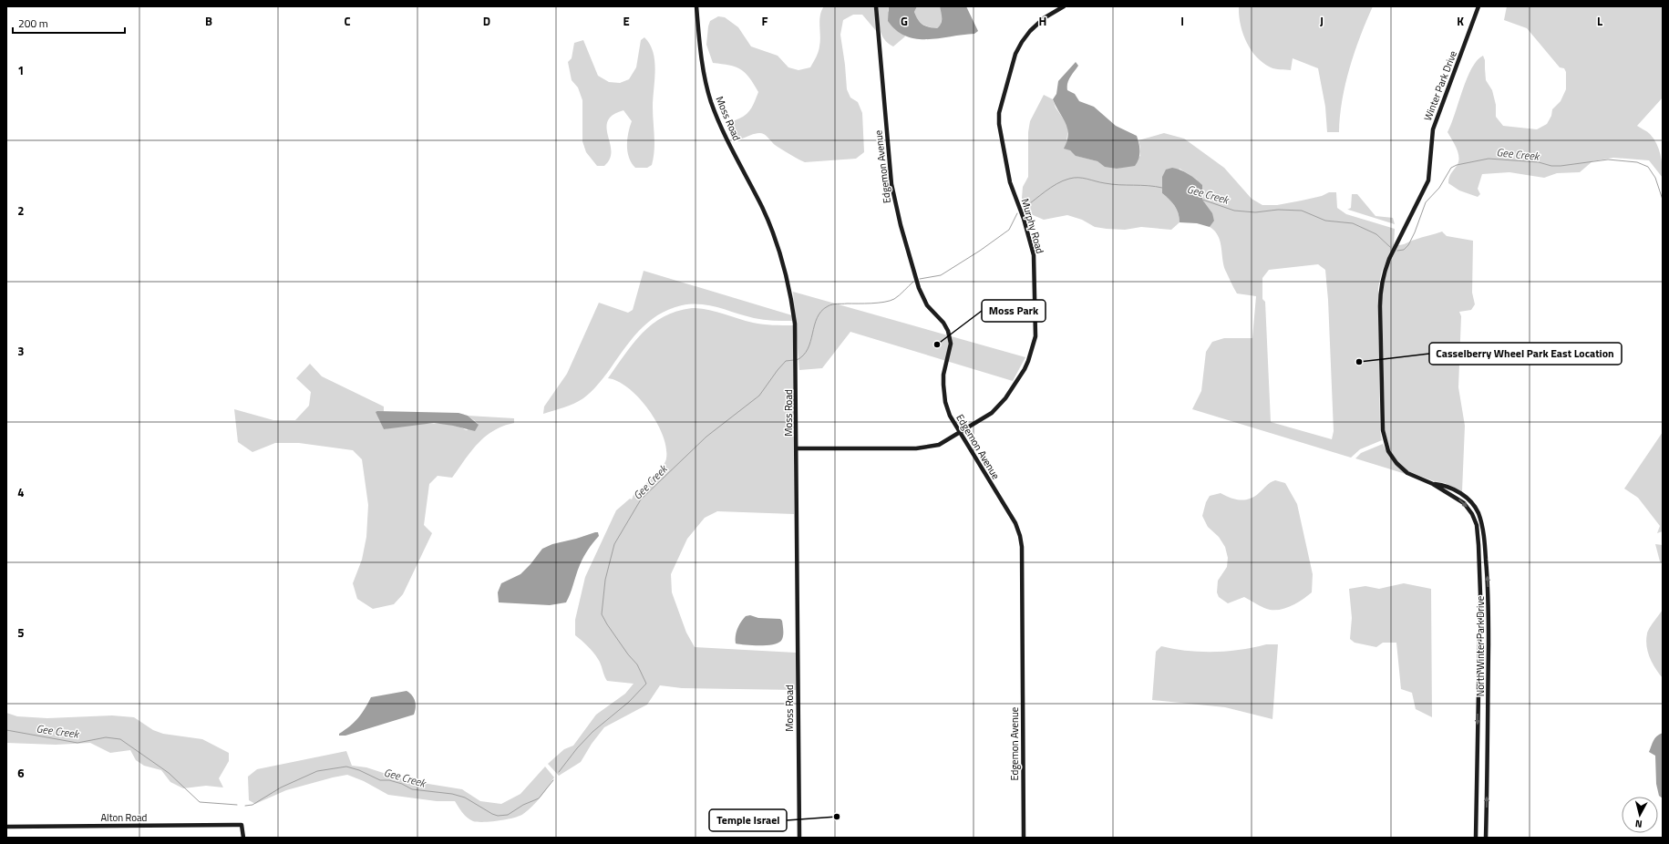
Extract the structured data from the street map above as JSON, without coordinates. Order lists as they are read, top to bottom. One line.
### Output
{"streets":{"street":["Winter Park Drive","Moss Road","Edgemon Avenue","Murphy Road","North Winter Park Drive","Alton Road"]},"crossings":[["Winter Park Drive","North Winter Park Drive"],["Moss Road","Murphy Road"],["Edgemon Avenue","Murphy Road"]],"water":["Gee Creek"],"places":["Moss Park","Casselberry Wheel Park East Location","Temple Israel"],"scale_bar":"200 m","north":"bottom","grid":{"columns":["B","C","D","E","F","G","H","I","J","K","L"],"rows":["1","2","3","4","5","6"]}}
